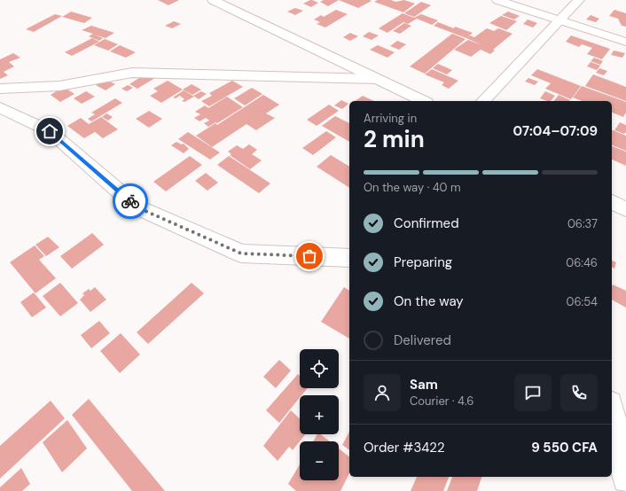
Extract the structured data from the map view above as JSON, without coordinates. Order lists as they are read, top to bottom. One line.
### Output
{"page":{"heading":["2 min","Arriving in","07:04–07:09"],"panel":["Sam","Courier · 4.6","Order #3422","9 550 CFA"],"bar":"On the way · 40 m","list":[["Confirmed","06:37"],["Preparing","06:46"],["On the way","06:54"],"Delivered"],"map_buttons":["+","−"]}}
